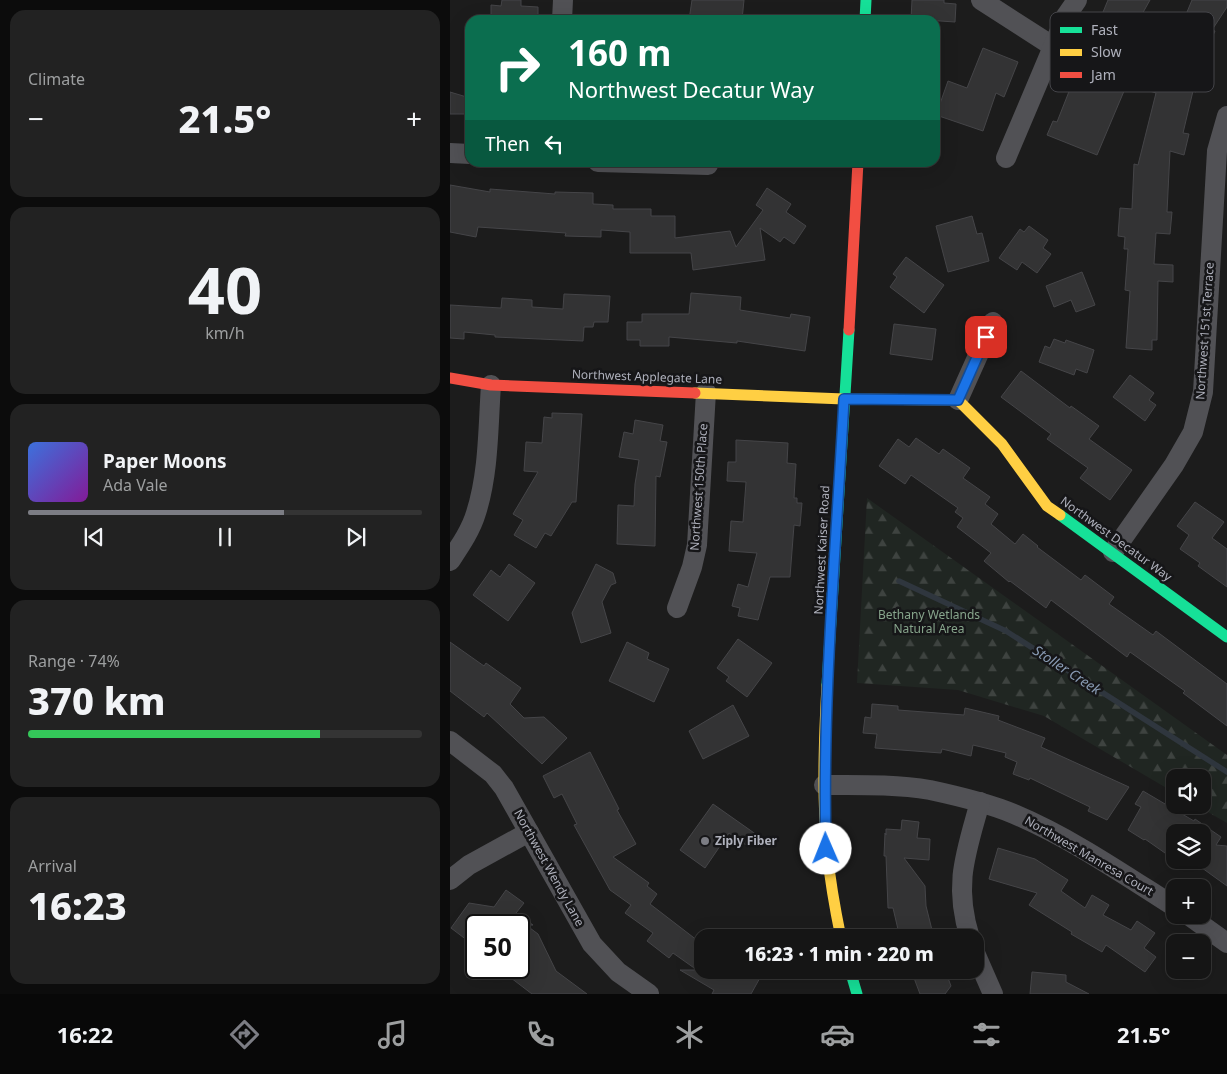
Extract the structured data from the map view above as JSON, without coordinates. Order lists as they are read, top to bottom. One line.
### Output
{"streets":{"street":["Northwest 151st Terrace","Northwest Applegate Lane","Northwest 150th Place","Northwest Decatur Way","Northwest Kaiser Road","Northwest Manresa Court","Northwest Wendy Lane"]},"crossings":[["Northwest 151st Terrace","Northwest Decatur Way"],["Northwest Applegate Lane","Northwest 150th Place"],["Northwest Applegate Lane","Northwest Kaiser Road"],["Northwest Kaiser Road","Northwest Manresa Court"]],"water":["Stoller Creek"],"parks":["Bethany Wetlands Natural Area"],"places":["Ziply Fiber"],"legend":["Fast","Slow","Jam"],"page":{"tile":["Climate",["40","km/h"],["Range · 74%","370 km"],["Arrival","16:23"]],"turn":["160 m","Northwest Decatur Way"],"heat":["−","21.5°","+"],"then":"Then","song":["Paper Moons","Ada Vale"],"map_buttons":["+","−"],"limit":"50","trip":"16:23 · 1 min · 220 m","tabs":["16:22","21.5°"]}}
